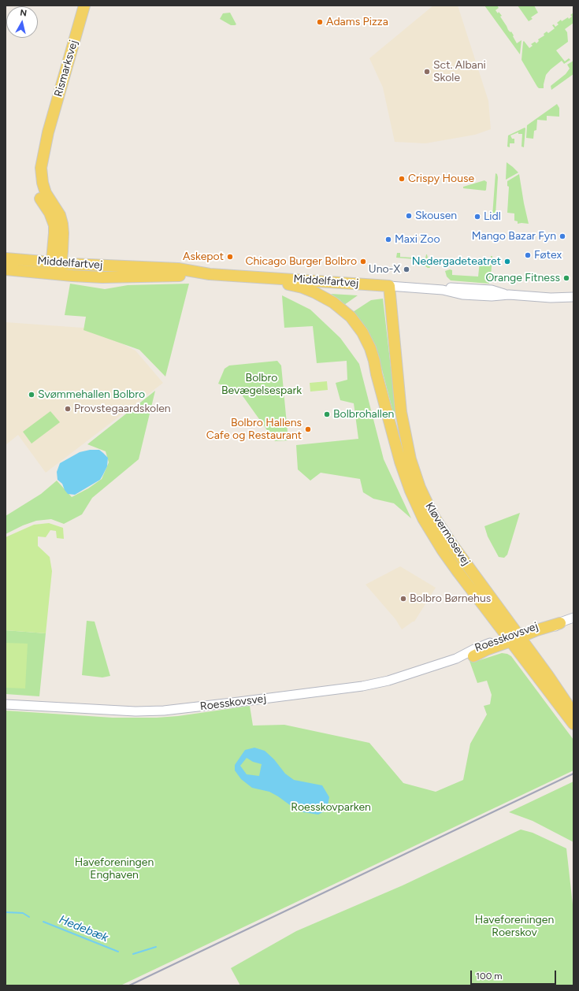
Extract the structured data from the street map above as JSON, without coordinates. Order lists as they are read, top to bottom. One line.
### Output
{"streets":{"main road":["Rismarksvej","Middelfartvej","Kløvermosevej"],"street":["Roesskovsvej"]},"crossings":[["Rismarksvej","Middelfartvej"],["Middelfartvej","Kløvermosevej"],["Kløvermosevej","Roesskovsvej"]],"water":["Hedebæk"],"parks":["Bolbro Bevægelsespark","Roesskovparken","Haveforeningen Enghaven","Haveforeningen Roerskov"],"places":["Adams Pizza","Sct. Albani Skole","Crispy House","Skousen","Lidl","Mango Bazar Fyn","Maxi Zoo","Føtex","Askepot","Chicago Burger Bolbro","Nedergadeteatret","Uno-X","Orange Fitness","Svømmehallen Bolbro","Provstegaardskolen","Bolbrohallen","Bolbro Hallens Cafe og Restaurant","Bolbro Børnehus"],"scale_bar":"100 m","north":"top"}
